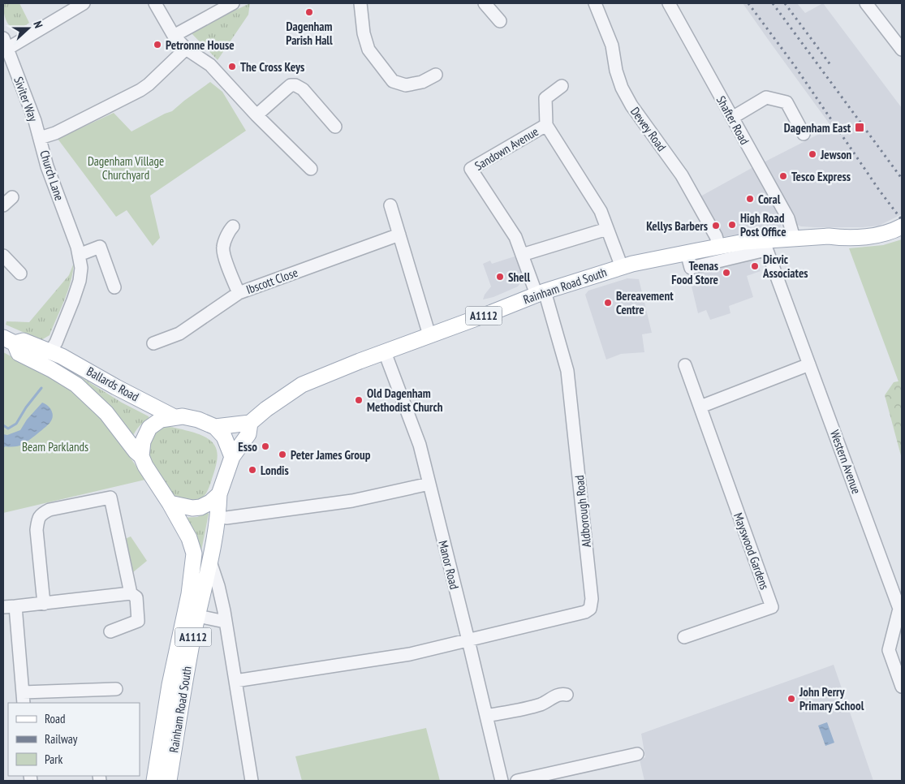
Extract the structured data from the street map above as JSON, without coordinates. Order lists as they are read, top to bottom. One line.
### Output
{"streets":{"main road":["Rainham Road South","A1112","Ballards Road"],"street":["Siviter Way","Shafter Road","Dewey Road","Sandown Avenue","Church Lane","Ibscott Close","Western Avenue","Aldborough Road","Mayswood Gardens","Manor Road"]},"crossings":[["Siviter Way","Church Lane"],["Shafter Road","Rainham Road South"],["Dewey Road","Rainham Road South"],["Sandown Avenue","Rainham Road South"],["Sandown Avenue","Aldborough Road"],["Church Lane","Ballards Road"],["Rainham Road South","A1112"],["Rainham Road South","Ballards Road"],["Rainham Road South","Western Avenue"],["Rainham Road South","Aldborough Road"],["Rainham Road South","Manor Road"],["A1112","Ballards Road"],["Aldborough Road","Manor Road"]],"parks":["Dagenham Village Churchyard","Beam Parklands"],"places":{"other":["Dagenham Parish Hall","Petronne House","The Cross Keys","Jewson","Tesco Express","Coral","High Road Post Office","Kellys Barbers","Dicvic Associates","Teenas Food Store","Shell","Bereavement Centre","Old Dagenham Methodist Church","Esso","Peter James Group","Londis","John Perry Primary School"],"transit":["Dagenham East"]},"legend":["Road","Railway","Park"],"north":"right"}
